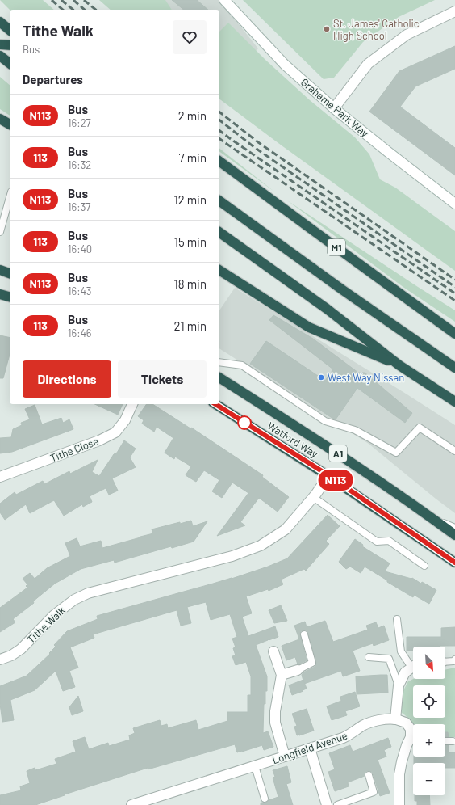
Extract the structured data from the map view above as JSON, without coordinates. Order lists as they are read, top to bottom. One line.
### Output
{"streets":{"highway":["M1","Watford Way","A1"],"street":["Grahame Park Way","Tithe Close","Tithe Walk","Longfield Avenue"]},"crossings":[["Watford Way","Tithe Walk"]],"places":["St. James' Catholic High School","West Way Nissan"],"lines":["bus line N113"],"north":"bottom right","page":{"on_map":"N113","heading":[["Tithe Walk","Bus"],"Departures"],"list":[{"mark":"N113","name":"Bus","note":"16:27","value":"2 min"},{"mark":"113","name":"Bus","note":"16:32","value":"7 min"},{"mark":"N113","name":"Bus","note":"16:37","value":"12 min"},{"mark":"113","name":"Bus","note":"16:40","value":"15 min"},{"mark":"N113","name":"Bus","note":"16:43","value":"18 min"},{"mark":"113","name":"Bus","note":"16:46","value":"21 min"}],"buttons":["Directions","Tickets"],"map_buttons":["+","−"]}}
